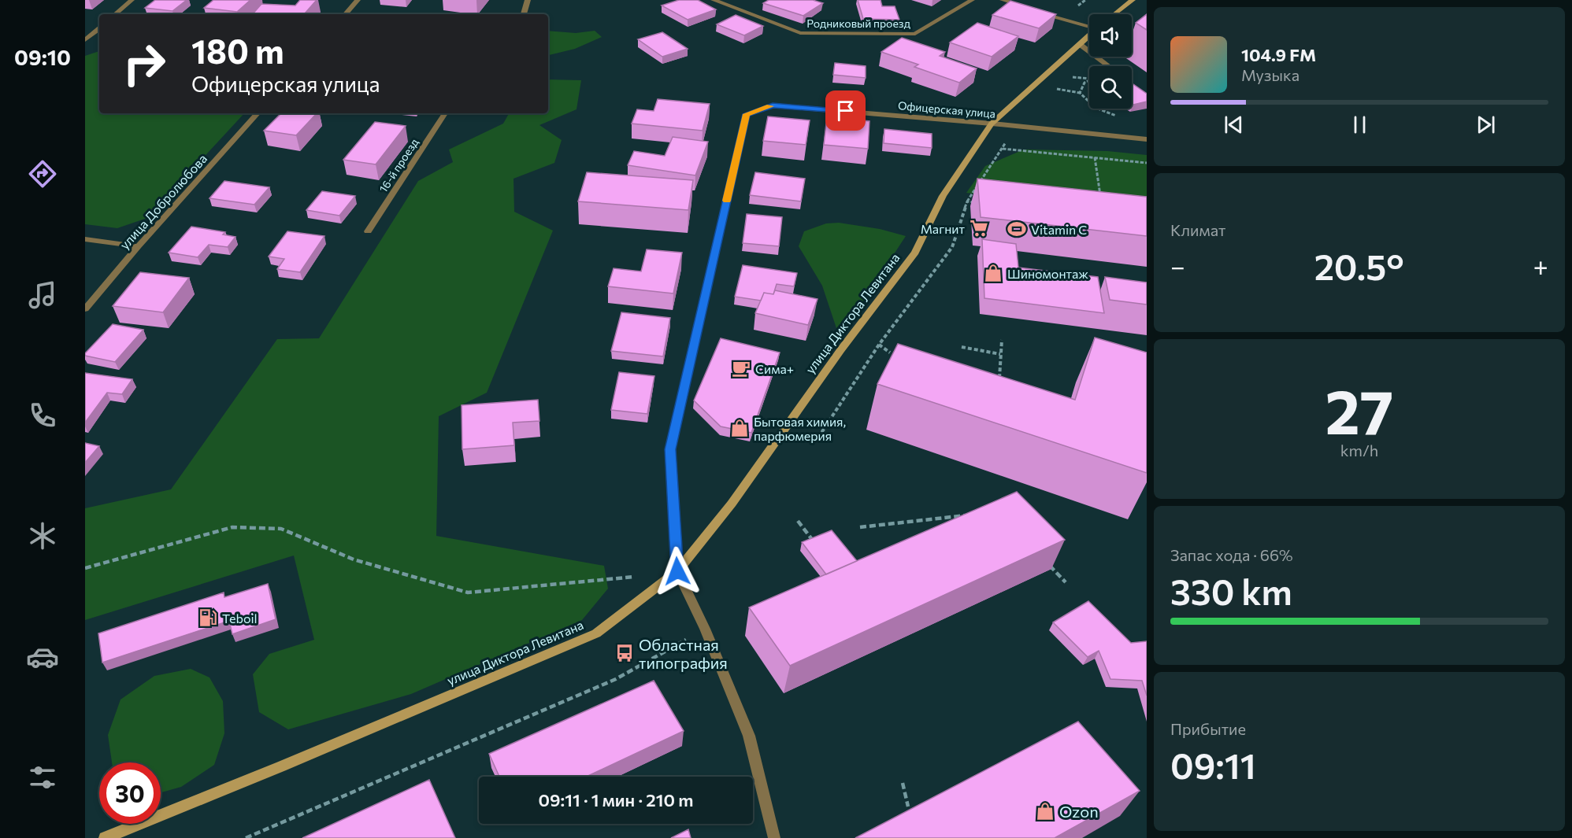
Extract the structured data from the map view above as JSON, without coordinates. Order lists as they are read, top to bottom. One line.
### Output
{"streets":{"street":["Родниковый проезд","Офицерская улица","16-й проезд","улица Добролюбова","улица Диктора Левитана"]},"crossings":[["Офицерская улица","улица Диктора Левитана"]],"places":{"supermarket":["Магнит"],"sports":["Vitamin C"],"shop":["Шиномонтаж","Бытовая химия, парфюмерия","Ozon"],"cafe":["Сима+"],"fuel station":["Teboil"],"bus stop":["Областная типография"]},"page":{"tabs":"09:10","turn":["180 m","Офицерская улица"],"song":["104.9 FM","Музыка"],"tile":["Климат",["27","km/h"],["Запас хода · 66%","330 km"],["Прибытие","09:11"]],"heat":["−","20.5°","+"],"limit":"30","trip":"09:11 · 1 мин · 210 m"}}
